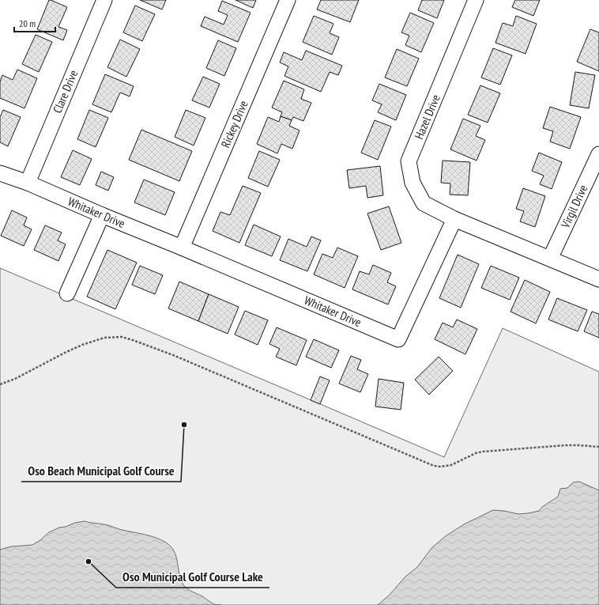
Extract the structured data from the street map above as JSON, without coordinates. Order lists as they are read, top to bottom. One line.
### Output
{"streets":{"street":["Clare Drive","Hazel Drive","Rickey Drive","Virgil Drive","Whitaker Drive"]},"crossings":[["Clare Drive","Whitaker Drive"],["Hazel Drive","Whitaker Drive"],["Rickey Drive","Whitaker Drive"]],"places":["Oso Beach Municipal Golf Course","Oso Municipal Golf Course Lake"],"scale_bar":"20 m"}
